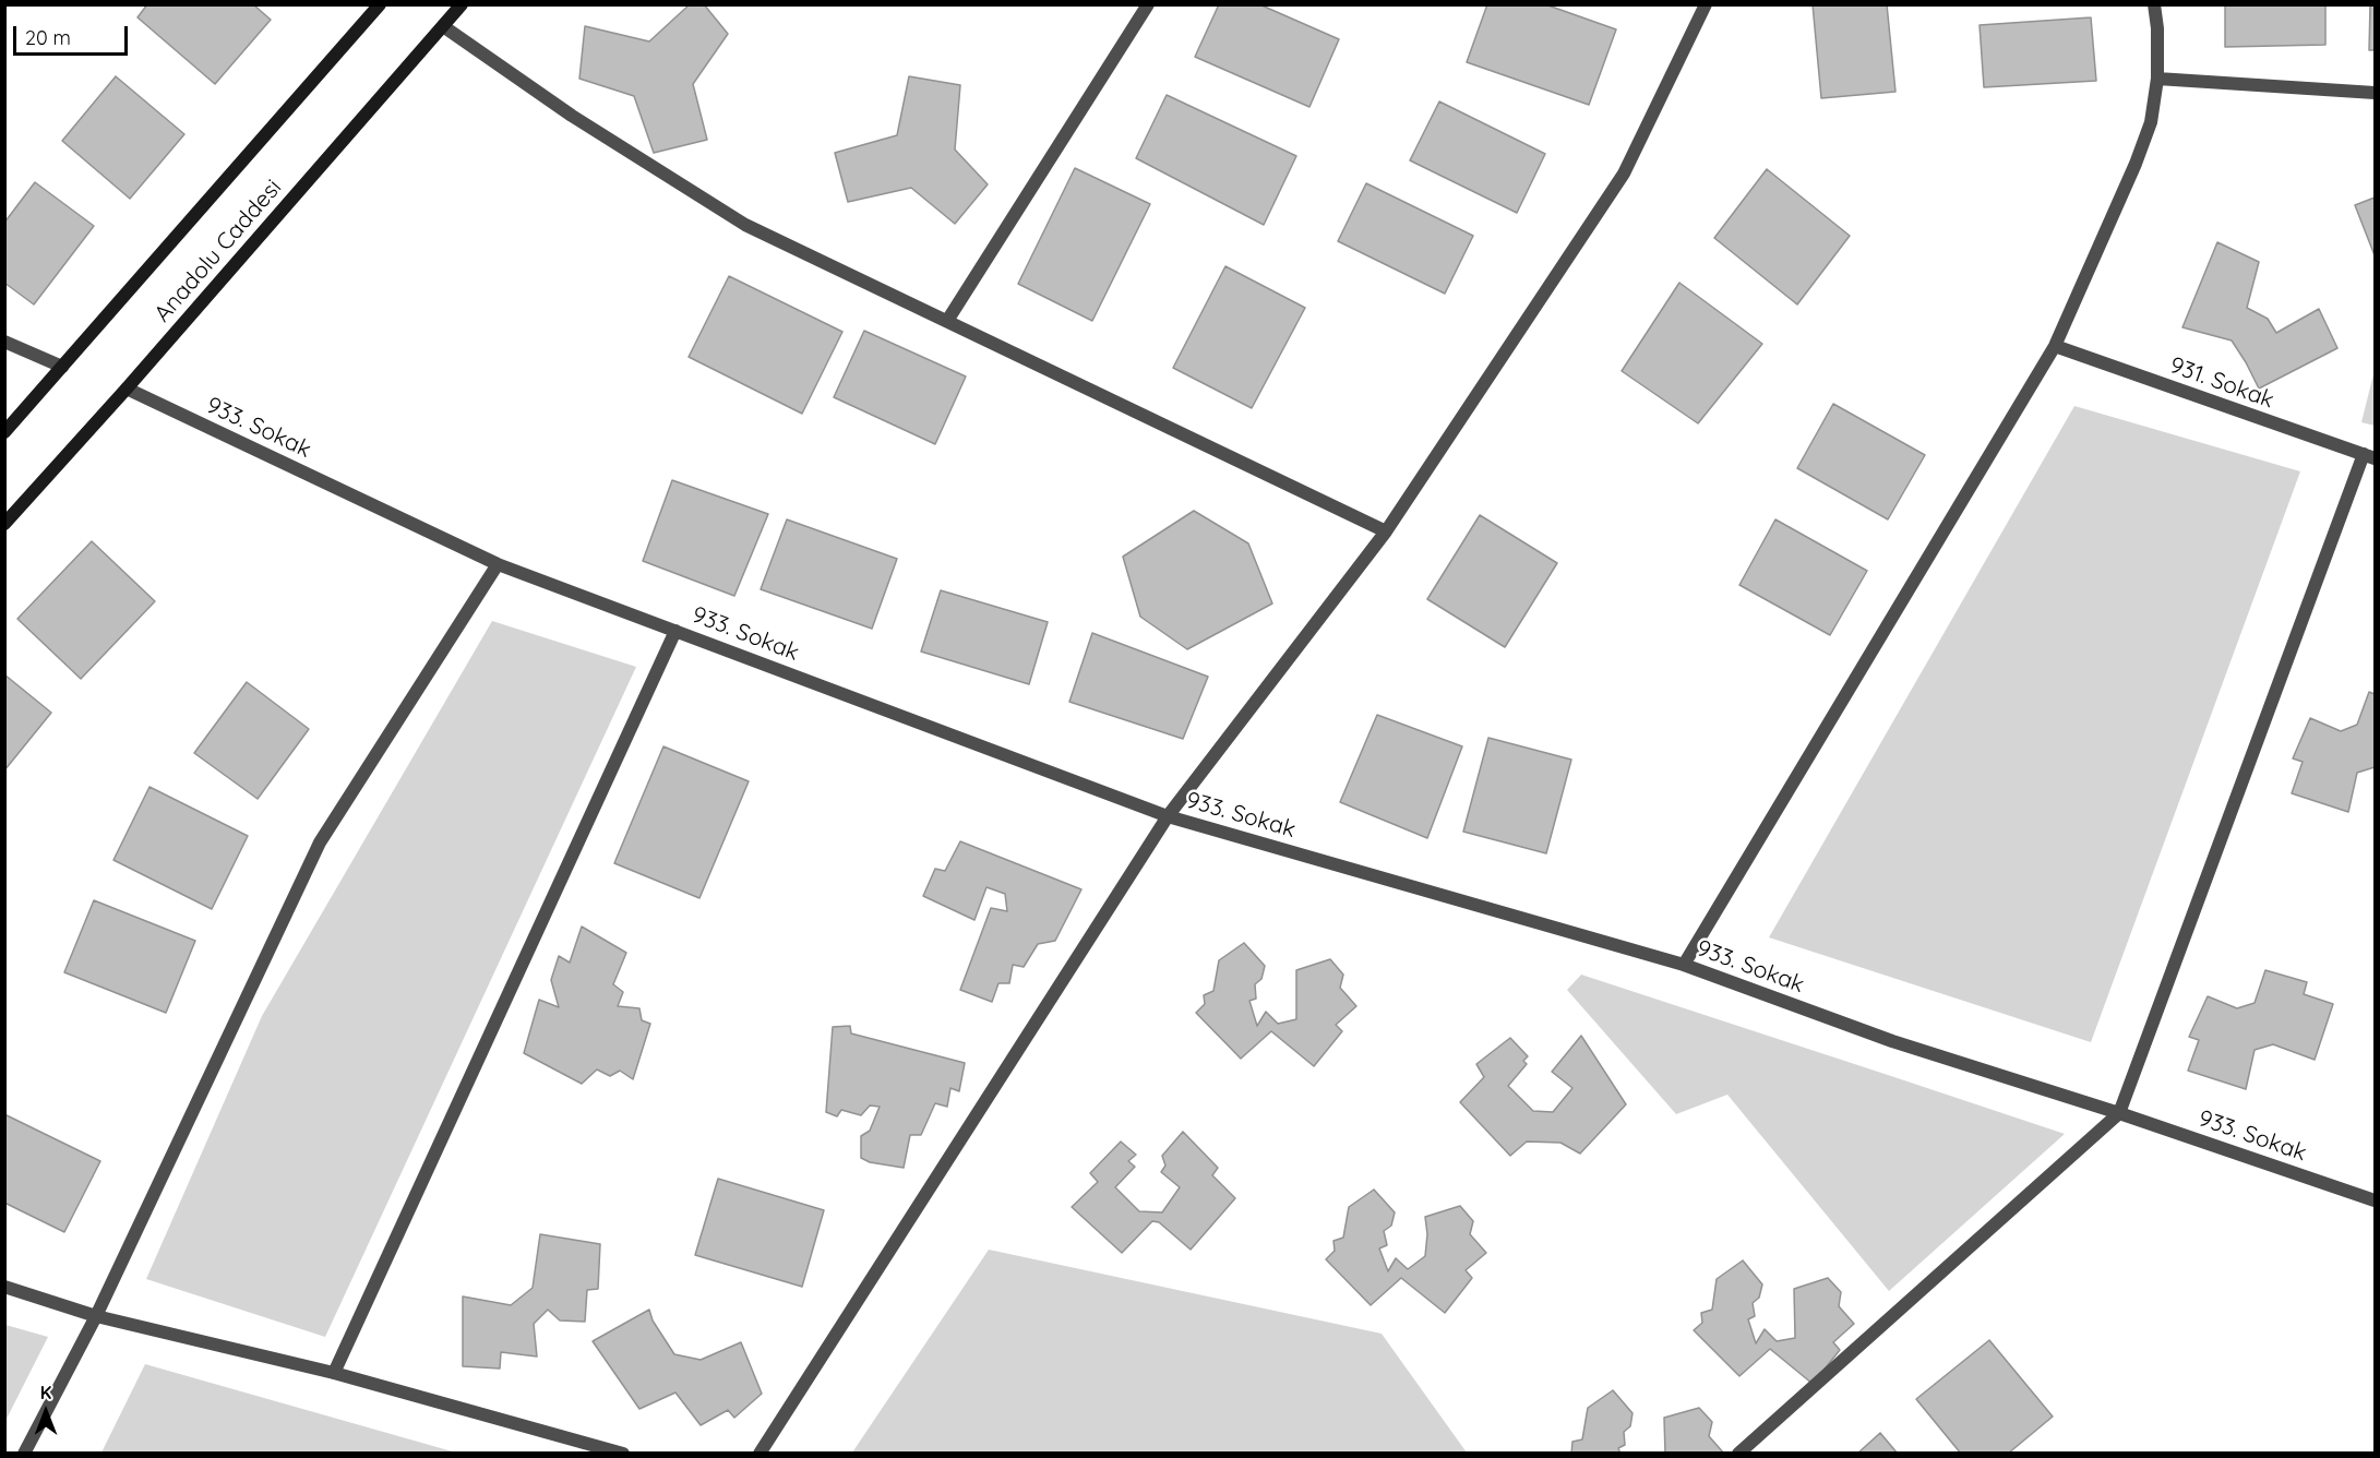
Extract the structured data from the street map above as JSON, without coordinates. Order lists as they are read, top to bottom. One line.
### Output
{"streets":{"main road":["Anadolu Caddesi"],"street":["931. Sokak","933. Sokak"]},"crossings":[["Anadolu Caddesi","933. Sokak"]],"scale_bar":"20 m","north":"top"}
